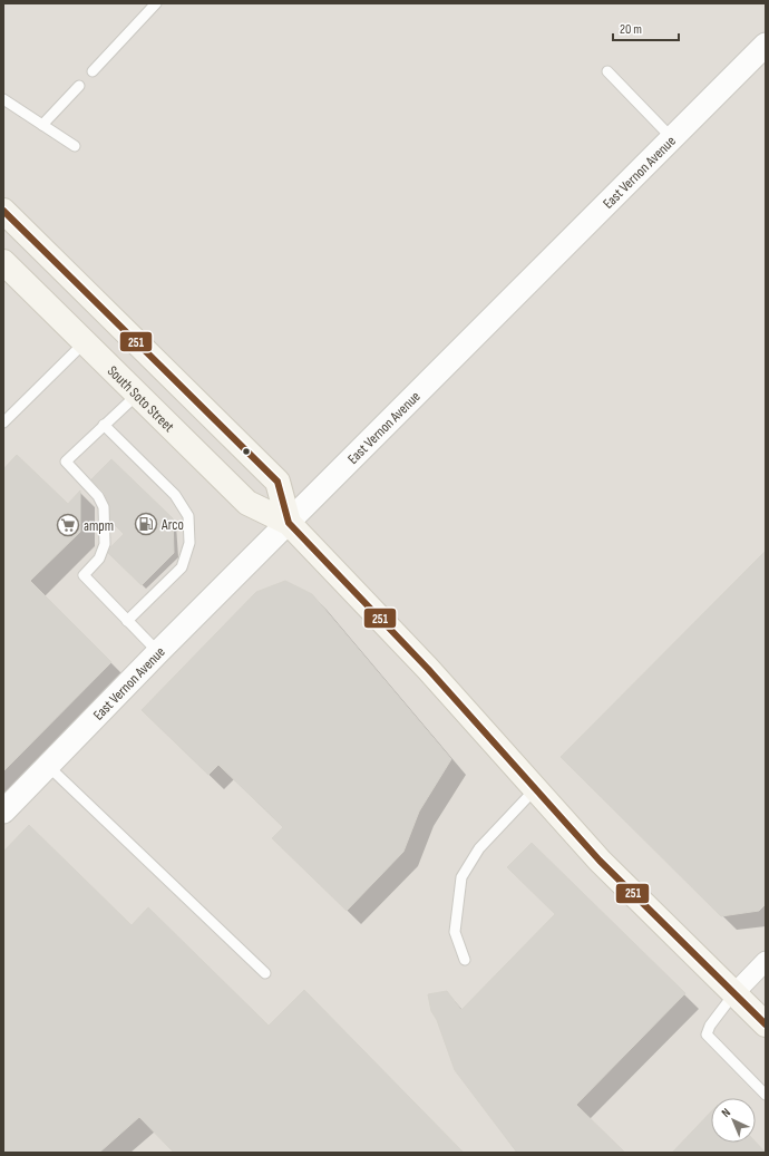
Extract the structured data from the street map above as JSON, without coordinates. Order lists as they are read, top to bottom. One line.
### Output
{"streets":{"main road":["South Soto Street"],"street":["East Vernon Avenue"]},"crossings":[["East Vernon Avenue","South Soto Street"]],"places":{"fuel station":["Arco"],"supermarket":["ampm"]},"lines":["transit line 251"],"scale_bar":"20 m","north":"top left"}
